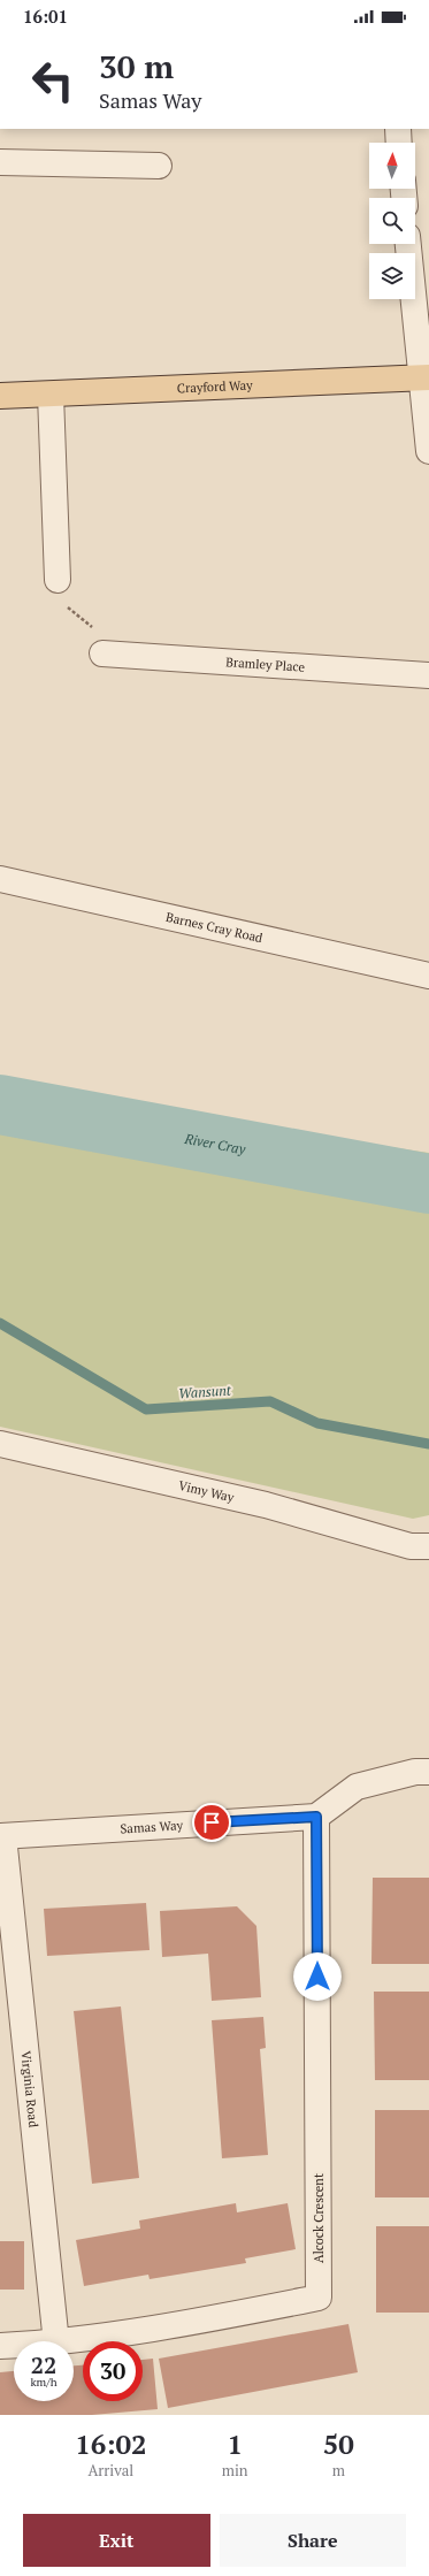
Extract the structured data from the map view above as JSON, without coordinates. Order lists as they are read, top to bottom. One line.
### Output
{"streets":{"main road":["Crayford Way"],"street":["Bramley Place","Barnes Cray Road","Vimy Way","Samas Way","Virginia Road","Alcock Crescent"]},"crossings":[["Samas Way","Virginia Road"],["Samas Way","Alcock Crescent"]],"water":["River Cray","Wansunt"],"north":"top","page":{"status":"16:01","turn":["30 m","Samas Way"],"speed":"22 km/h","limit":"30","eta":["16:02","Arrival","1","min","50","m"],"buttons":["Exit","Share"]}}
